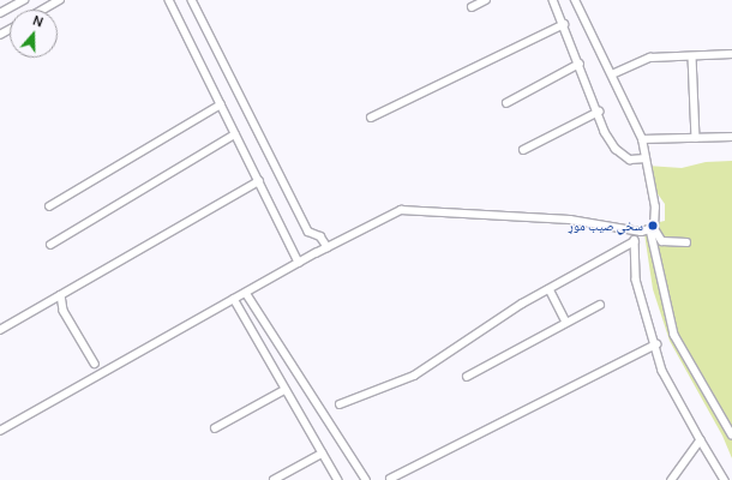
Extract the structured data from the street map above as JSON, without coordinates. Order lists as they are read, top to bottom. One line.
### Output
{"places":["سخي صیب موړ"],"north":"top"}
